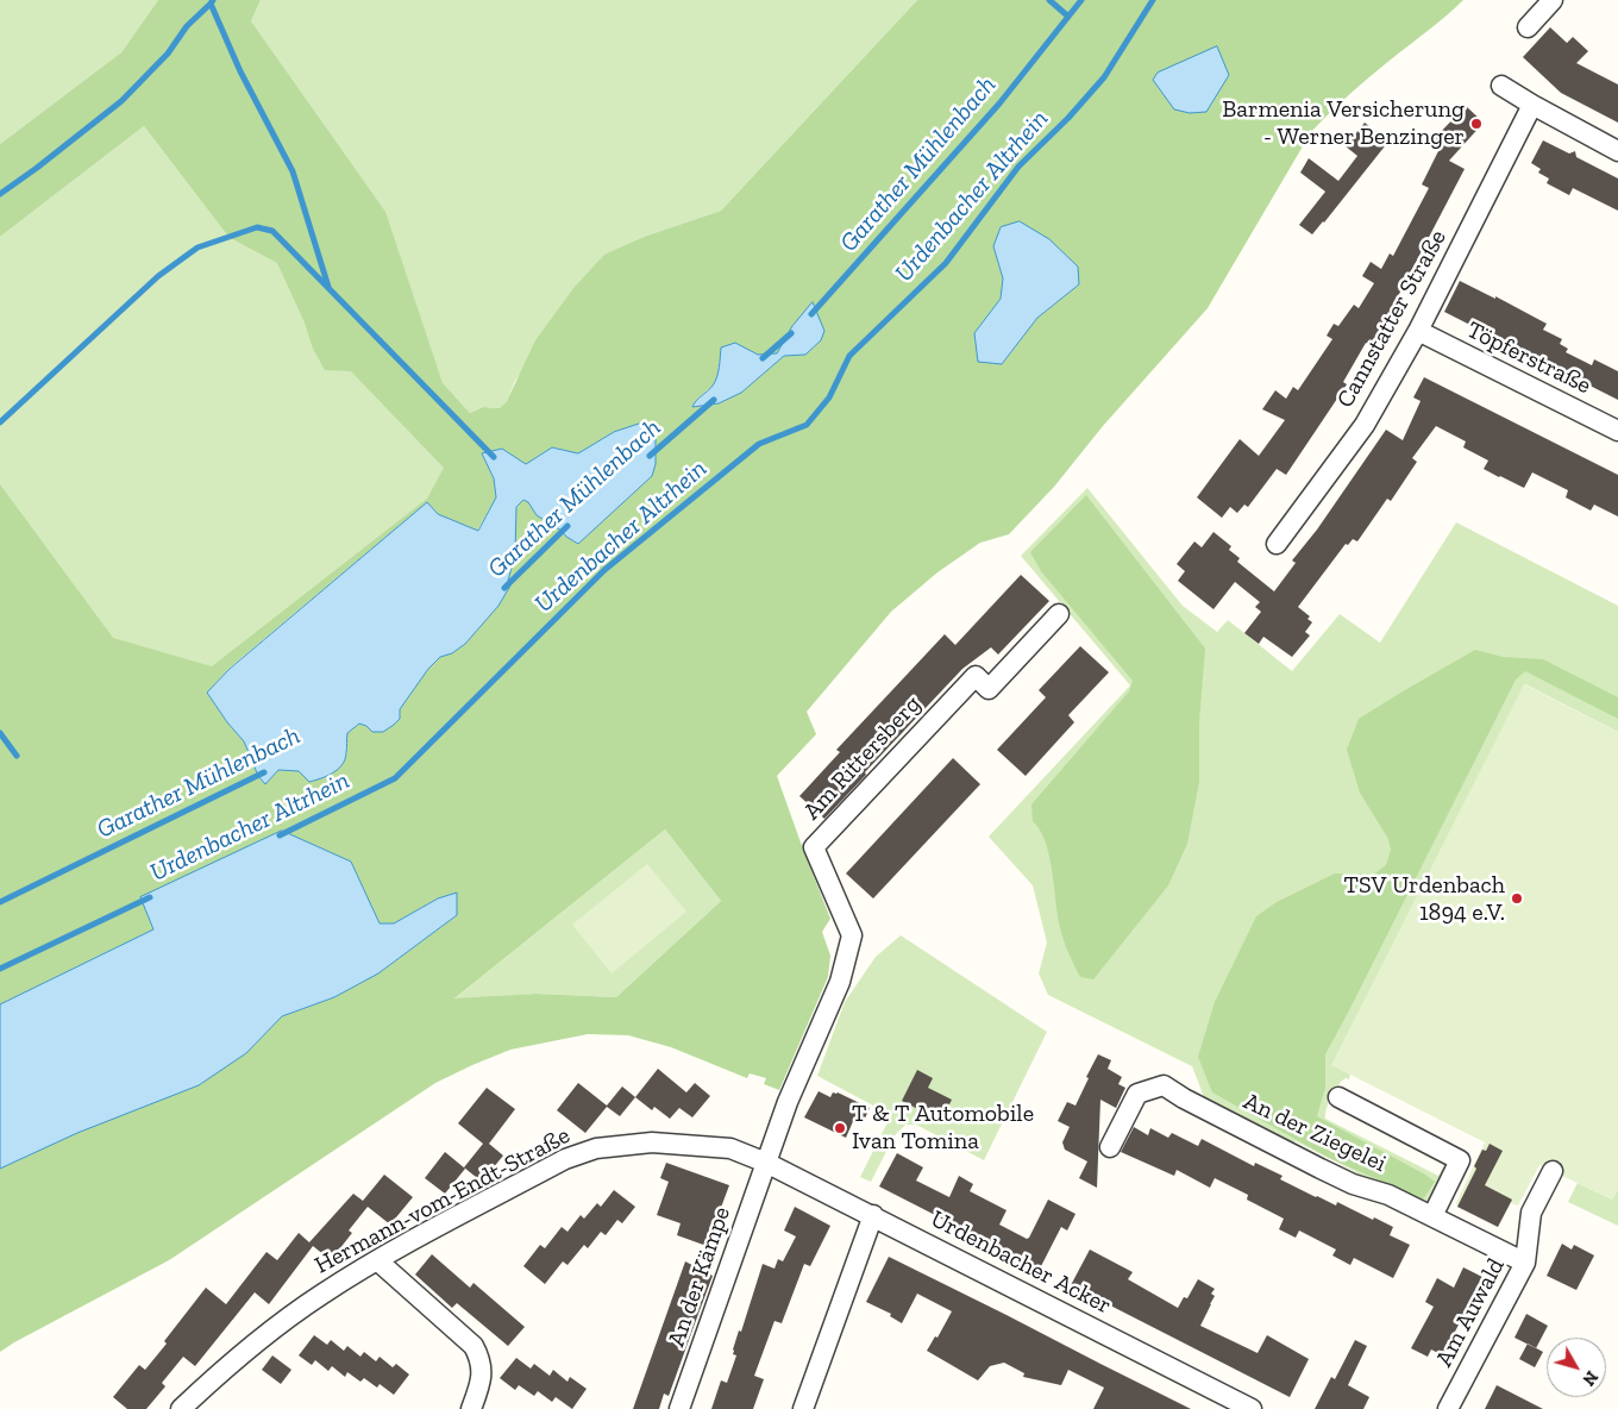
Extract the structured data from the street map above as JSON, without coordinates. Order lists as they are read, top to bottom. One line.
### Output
{"streets":{"street":["Cannstatter Straße","Töpferstraße","Am Rittersberg","An der Ziegelei","Hermann-vom-Endt-Straße","Urdenbacher Acker","An der Kämpe","Am Auwald"]},"crossings":[["Cannstatter Straße","Töpferstraße"],["Am Rittersberg","Hermann-vom-Endt-Straße"],["Am Rittersberg","Urdenbacher Acker"],["Am Rittersberg","An der Kämpe"],["An der Ziegelei","Am Auwald"],["Hermann-vom-Endt-Straße","Urdenbacher Acker"],["Hermann-vom-Endt-Straße","An der Kämpe"],["Urdenbacher Acker","An der Kämpe"]],"water":["Garather Mühlenbach","Urdenbacher Altrhein"],"places":["Barmenia Versicherung - Werner Benzinger","TSV Urdenbach 1894 e.V.","T & T Automobile Ivan Tomina"],"north":"bottom right"}
